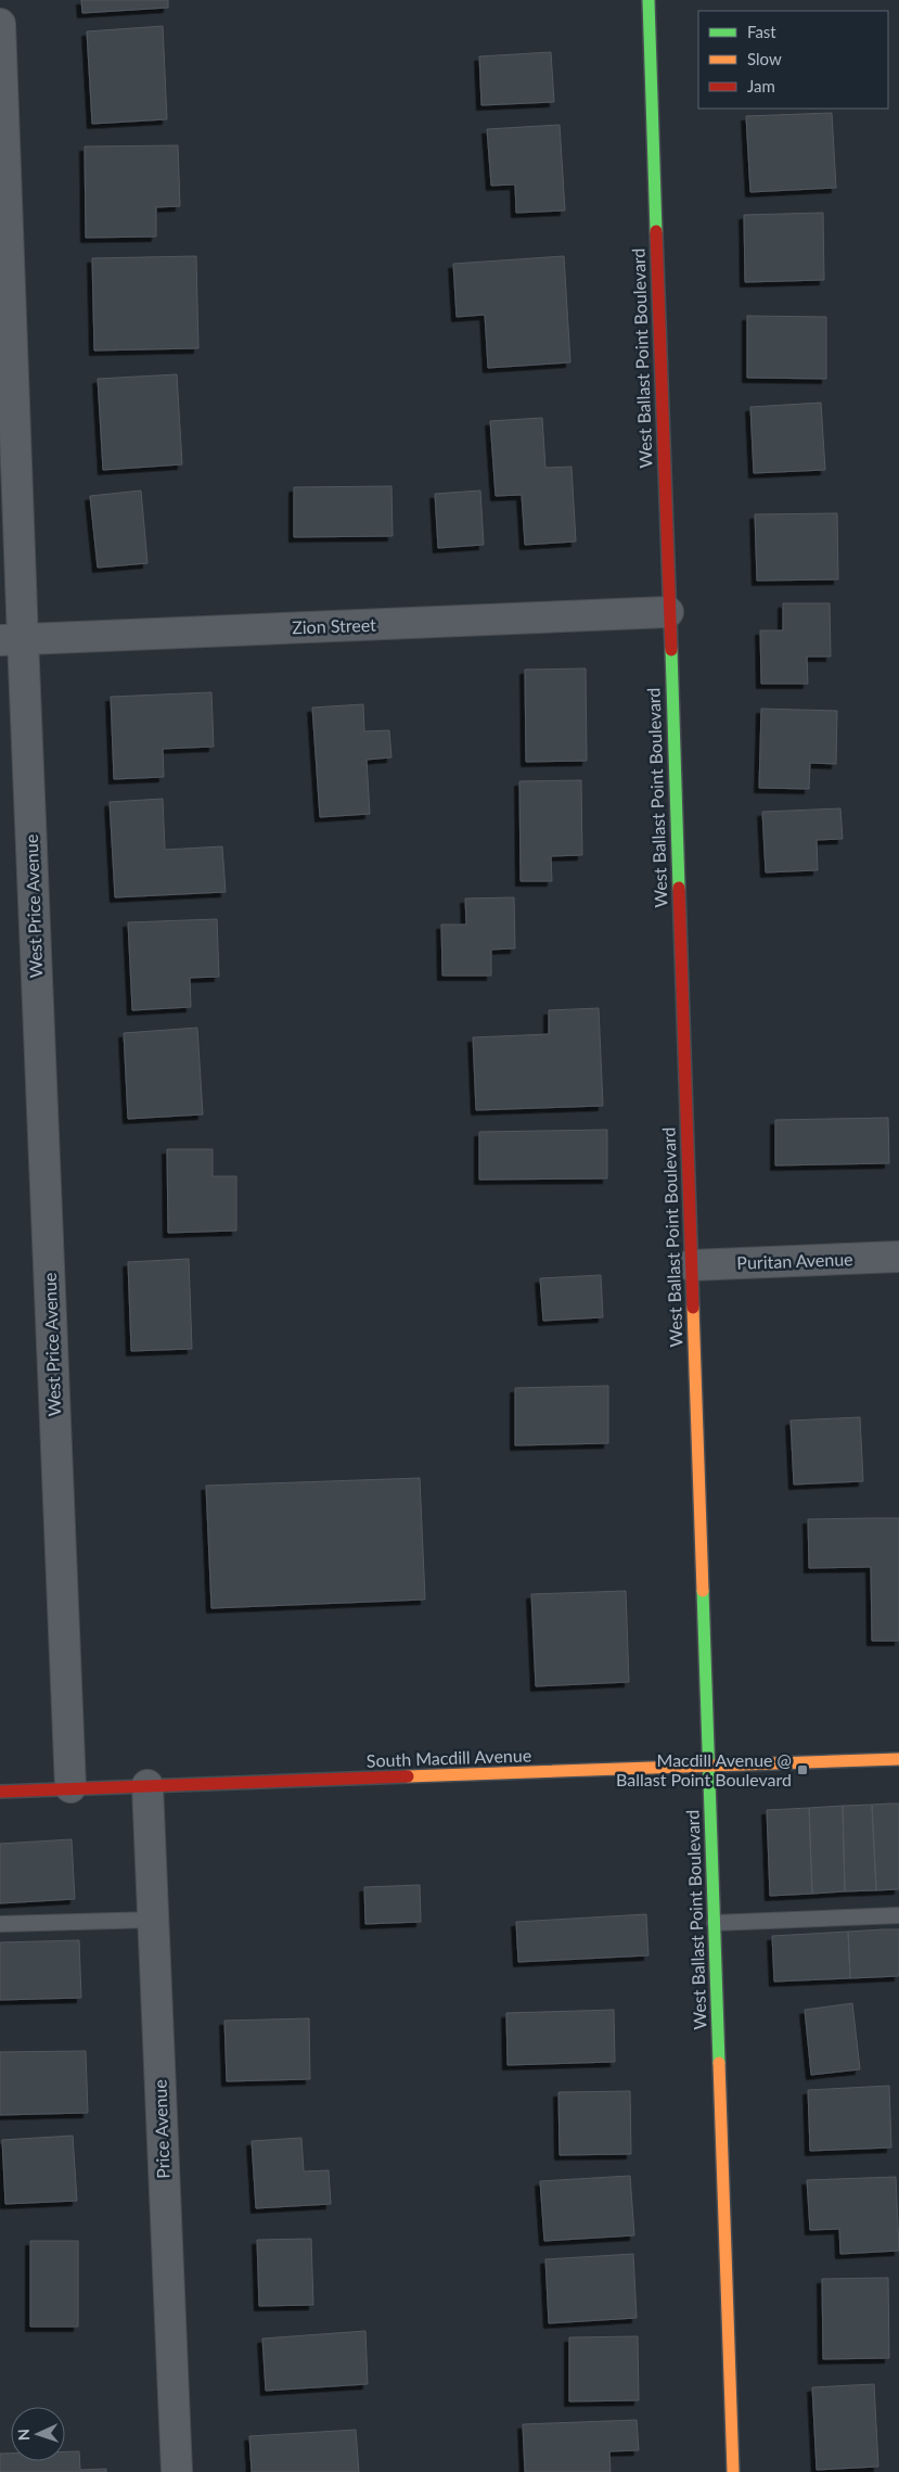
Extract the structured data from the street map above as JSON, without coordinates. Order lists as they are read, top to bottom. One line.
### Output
{"streets":{"street":["West Ballast Point Boulevard","Zion Street","West Price Avenue","Puritan Avenue","South Macdill Avenue","Price Avenue"]},"crossings":[["West Ballast Point Boulevard","Zion Street"],["West Ballast Point Boulevard","Puritan Avenue"],["West Ballast Point Boulevard","South Macdill Avenue"],["Zion Street","West Price Avenue"],["West Price Avenue","South Macdill Avenue"],["South Macdill Avenue","Price Avenue"]],"places":{"transit":["Macdill Avenue @ Ballast Point Boulevard"]},"legend":["Fast","Slow","Jam"],"north":"left"}
